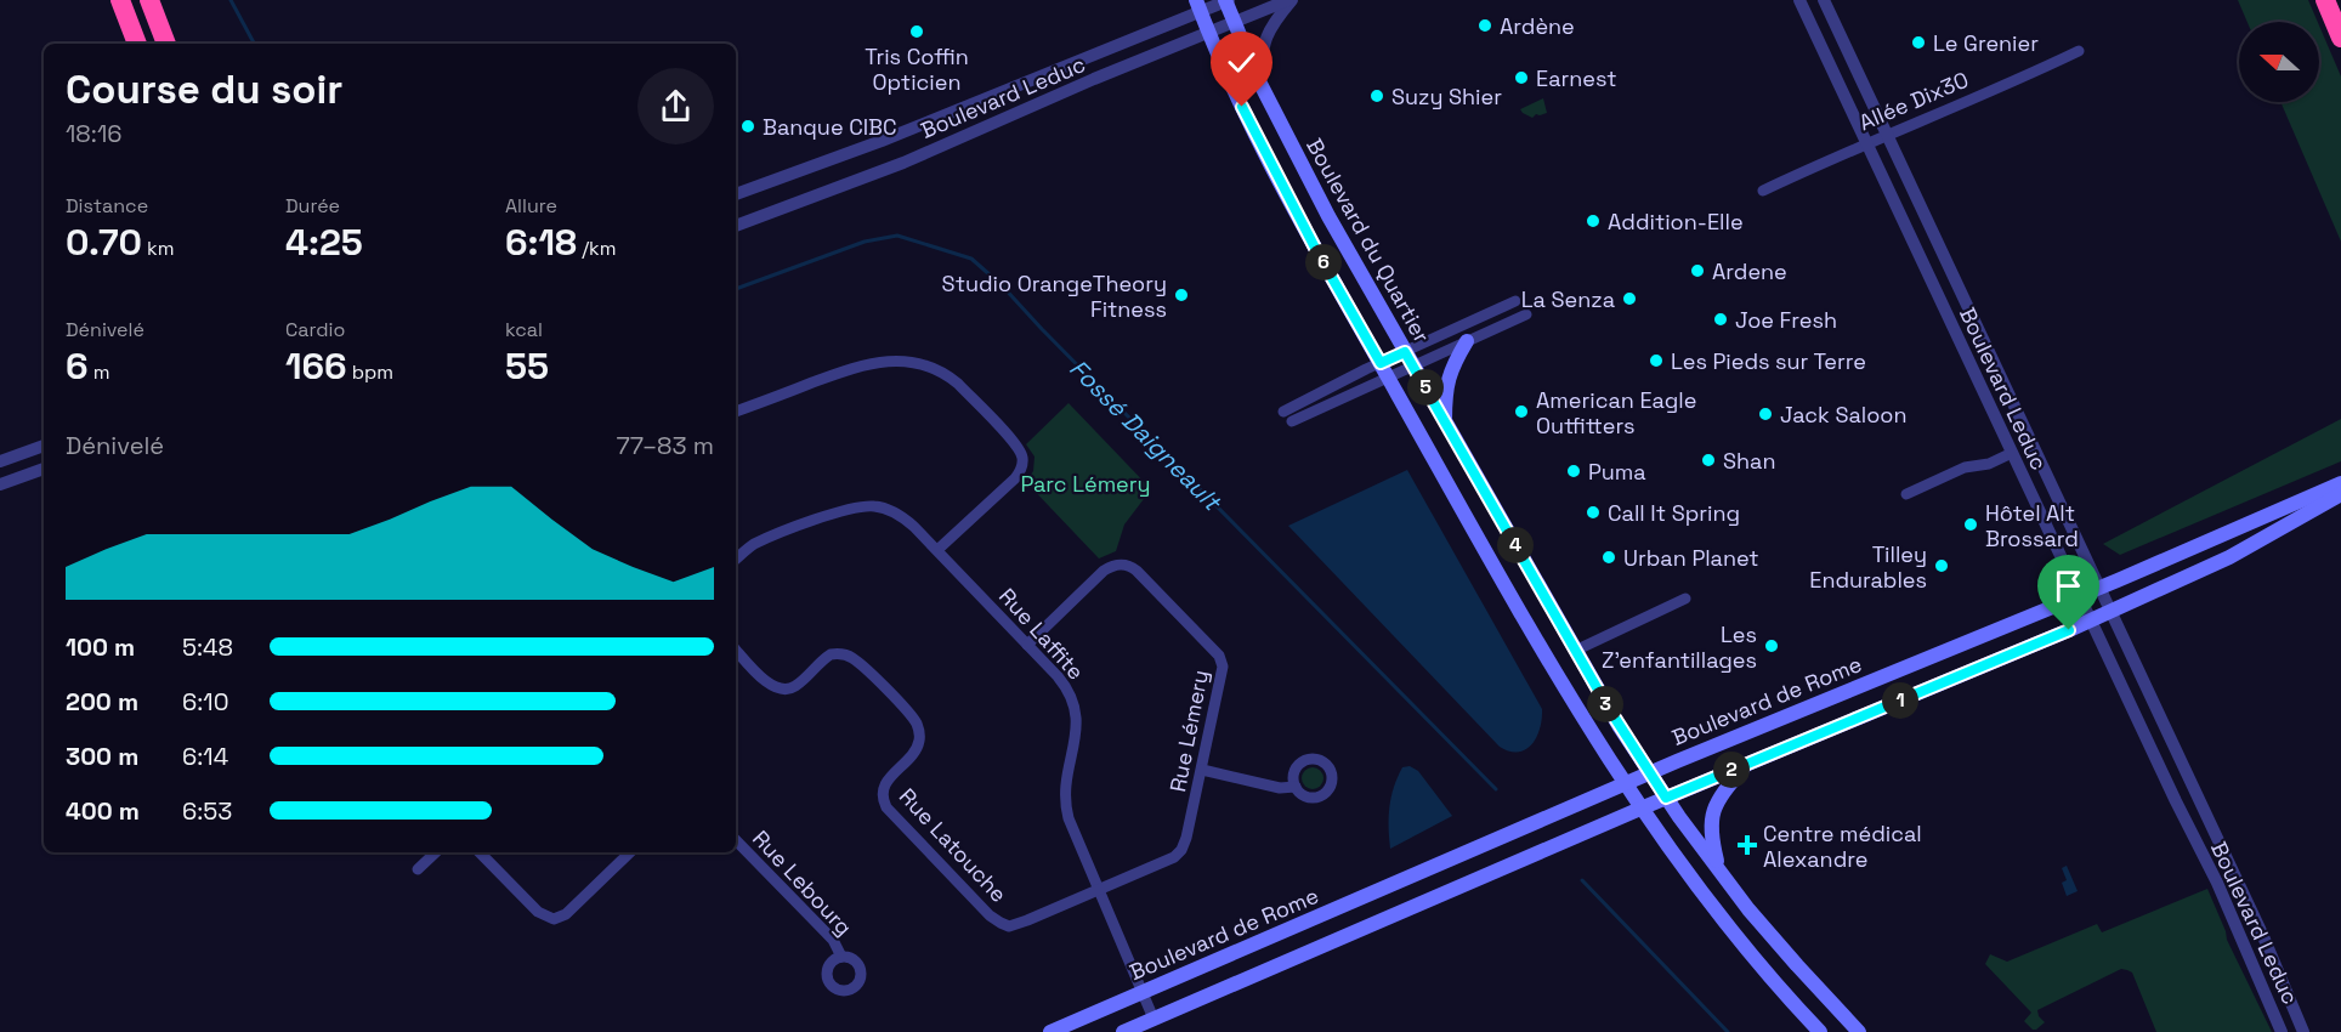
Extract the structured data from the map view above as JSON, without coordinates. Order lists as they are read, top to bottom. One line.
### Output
{"streets":{"main road":["Boulevard du Quartier","Boulevard de Rome"],"street":["Boulevard Leduc","Allée Dix30","Rue Laffite","Rue Lémery","Rue Latouche","Rue Lebourg"]},"crossings":[["Boulevard Leduc","Allée Dix30"],["Boulevard Leduc","Boulevard du Quartier"],["Boulevard Leduc","Boulevard de Rome"],["Boulevard du Quartier","Boulevard de Rome"],["Rue Laffite","Boulevard de Rome"],["Rue Laffite","Rue Lémery"],["Rue Laffite","Rue Latouche"],["Rue Lémery","Rue Latouche"]],"water":["Fossé Daigneault"],"parks":["Parc Lémery"],"places":{"other":["Ardène","Tris Coffin Opticien","Le Grenier","Earnest","Suzy Shier","Banque CIBC","Addition-Elle","Ardene","Studio OrangeTheory Fitness","La Senza","Joe Fresh","Les Pieds sur Terre","American Eagle Outfitters","Jack Saloon","Shan","Puma","Call It Spring","Hôtel Alt Brossard","Urban Planet","Tilley Endurables","Les Z'enfantillages"],"health":["Centre médical Alexandre"]},"north":"left","page":{"heading":["Course du soir","18:16"],"stats":[["Distance","0.70 km"],["Durée","4:25"],["Allure","6:18 /km"],["Dénivelé","6 m"],["Cardio","166 bpm"],["kcal","55"]],"pins":["6","5","4","1","3","2"],"chart":["Dénivelé","77–83 m"],"list":[{"name":"100 m","note":"5:48"},{"name":"200 m","note":"6:10"},{"name":"300 m","note":"6:14"},{"name":"400 m","note":"6:53"}]}}
